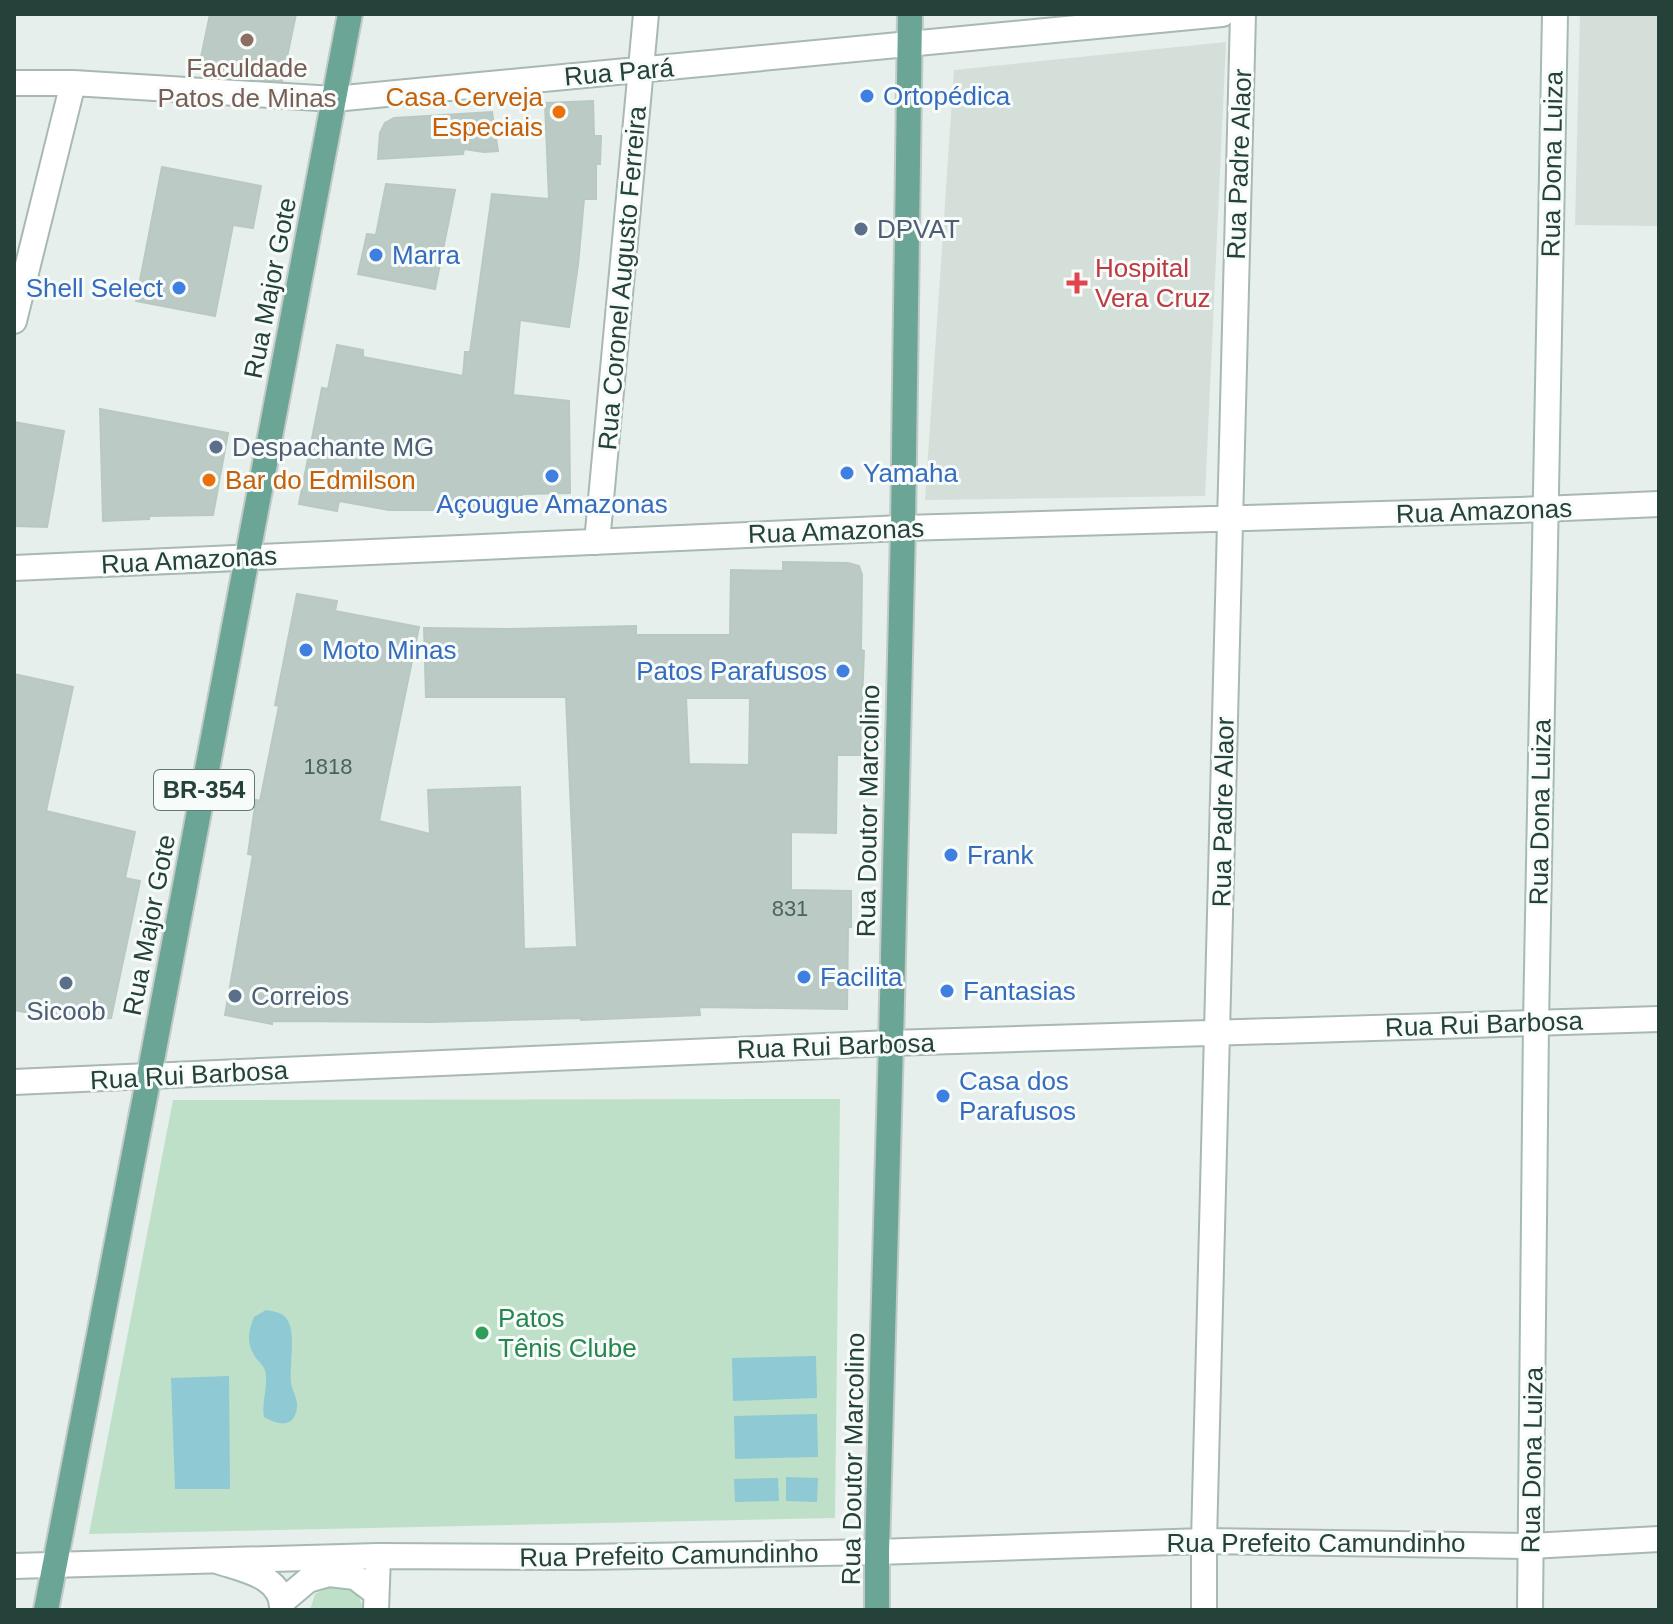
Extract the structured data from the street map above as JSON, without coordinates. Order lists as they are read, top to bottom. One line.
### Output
{"streets":{"main road":["Rua Major Gote","BR-354","Rua Doutor Marcolino"],"street":["Rua Pará","Rua Padre Alaor","Rua Dona Luiza","Rua Coronel Augusto Ferreira","Rua Amazonas","Rua Rui Barbosa","Rua Prefeito Camundinho"]},"crossings":[["Rua Pará","Rua Coronel Augusto Ferreira"],["Rua Pará","Rua Major Gote"],["Rua Pará","Rua Doutor Marcolino"],["Rua Padre Alaor","Rua Amazonas"],["Rua Padre Alaor","Rua Rui Barbosa"],["Rua Padre Alaor","Rua Prefeito Camundinho"],["Rua Dona Luiza","Rua Amazonas"],["Rua Dona Luiza","Rua Rui Barbosa"],["Rua Dona Luiza","Rua Prefeito Camundinho"],["Rua Coronel Augusto Ferreira","Rua Amazonas"],["Rua Major Gote","Rua Amazonas"],["Rua Major Gote","Rua Rui Barbosa"],["Rua Major Gote","Rua Prefeito Camundinho"],["Rua Amazonas","Rua Doutor Marcolino"],["Rua Doutor Marcolino","Rua Rui Barbosa"],["Rua Doutor Marcolino","Rua Prefeito Camundinho"]],"places":{"other":["Faculdade Patos de Minas","Ortopédica","Casa Cerveja Especiais","DPVAT","Marra","Shell Select","Despachante MG","Yamaha","Açougue Amazonas","Bar do Edmilson","Moto Minas","Patos Parafusos","Frank","Facilita","Sicoob","Fantasias","Correios","Casa dos Parafusos","Patos Tênis Clube"],"health":["Hospital Vera Cruz"]},"house_numbers":["1818","831"]}
